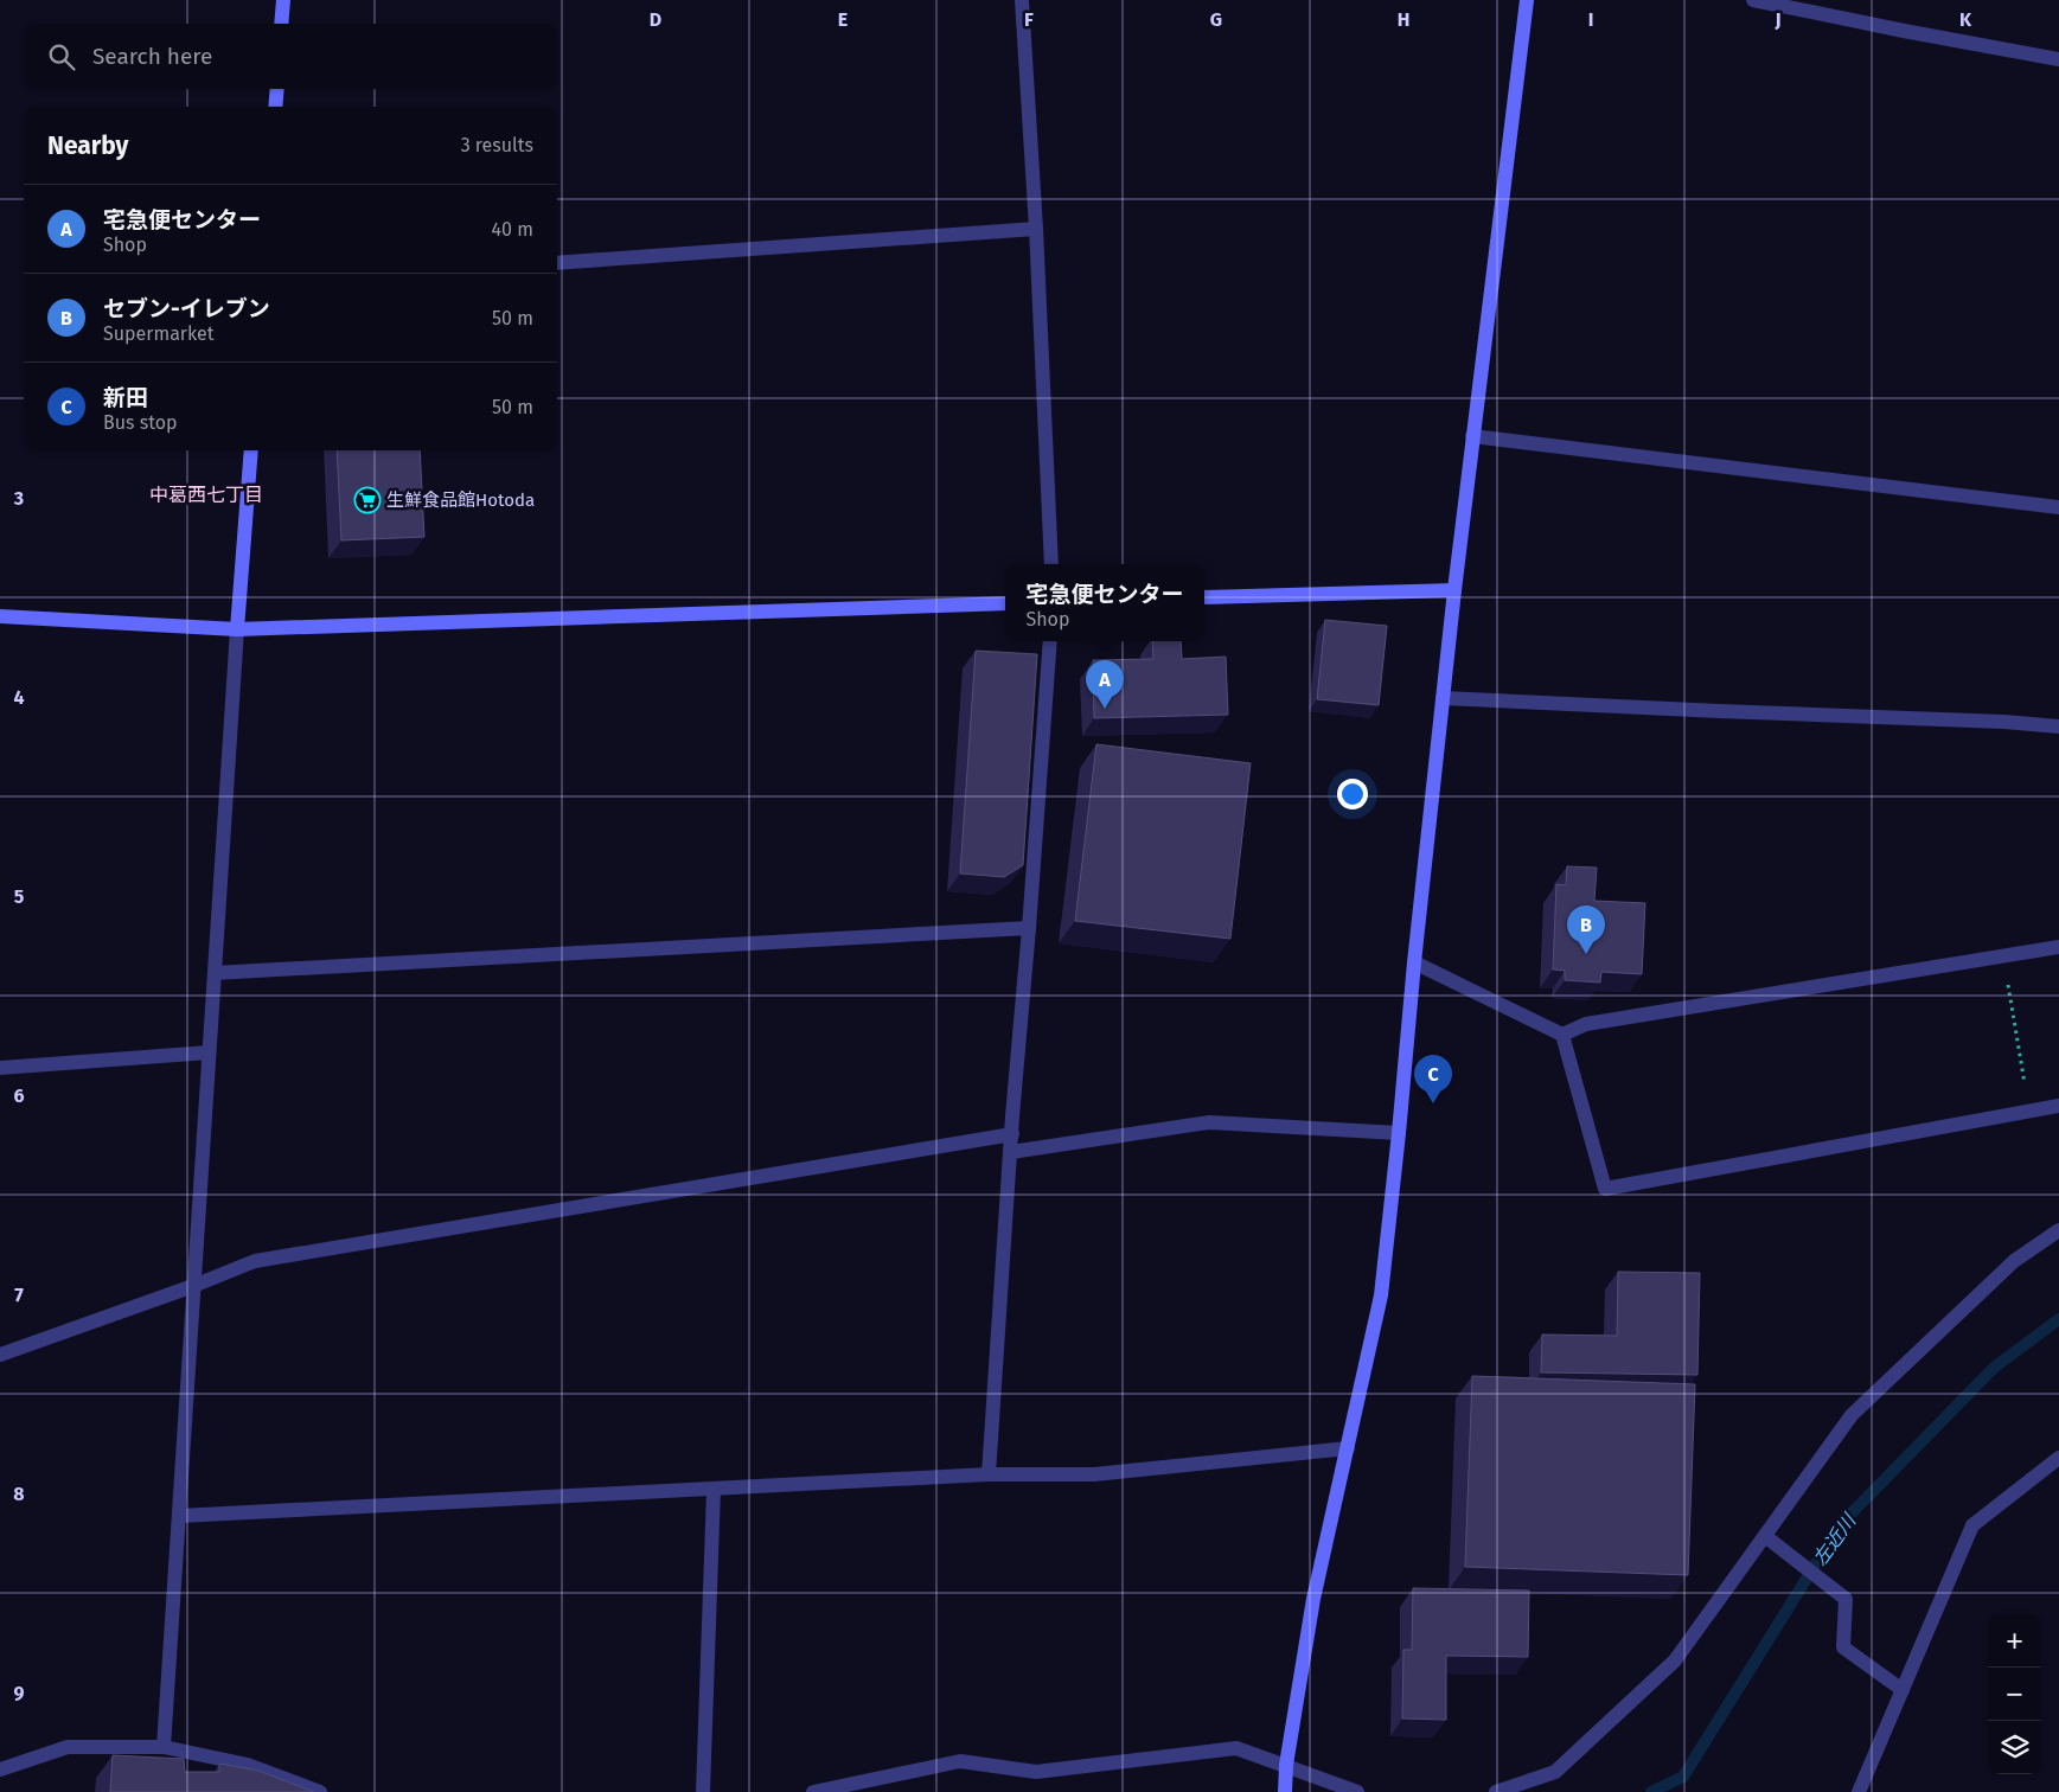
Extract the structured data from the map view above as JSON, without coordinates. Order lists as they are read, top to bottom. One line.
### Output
{"districts":["中葛西七丁目"],"water":["左近川"],"places":{"supermarket":["生鮮食品館Hotoda"]},"page":{"search":"Search here","heading":["Nearby","3 results"],"list":[{"mark":"A","name":"宅急便センター","note":"Shop","value":"40 m"},{"mark":"B","name":"セブン-イレブン","note":"Supermarket","value":"50 m"},{"mark":"C","name":"新田","note":"Bus stop","value":"50 m"}],"popup":["宅急便センター","Shop"],"pins":["A","B","C"],"map_buttons":["+","−"]},"grid":{"columns":["D","E","F","G","H","I","J","K"],"rows":["3","4","5","6","7","8","9"]}}
